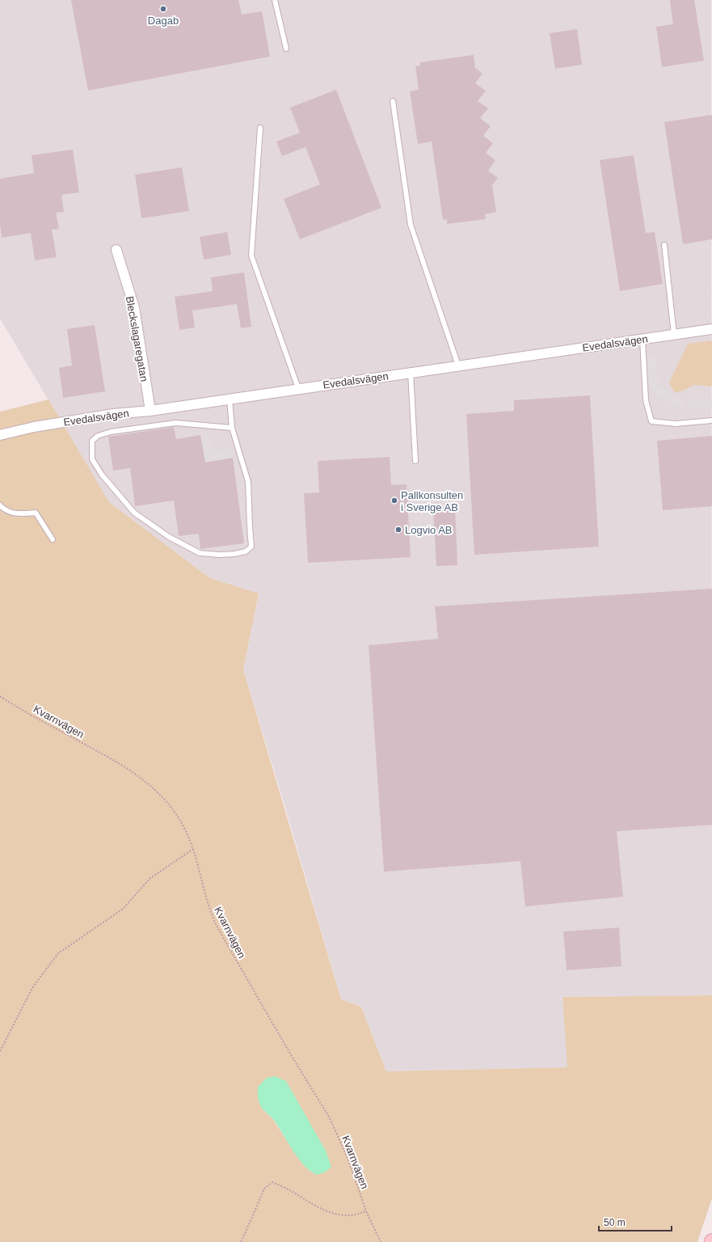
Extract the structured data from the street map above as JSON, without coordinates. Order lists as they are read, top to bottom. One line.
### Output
{"streets":{"street":["Bleckslagaregatan","Evedalsvägen"],"path":["Kvarnvägen"]},"crossings":[["Bleckslagaregatan","Evedalsvägen"]],"places":["Dagab","Pallkonsulten i Sverige AB","Logvio AB"],"scale_bar":"50 m"}
